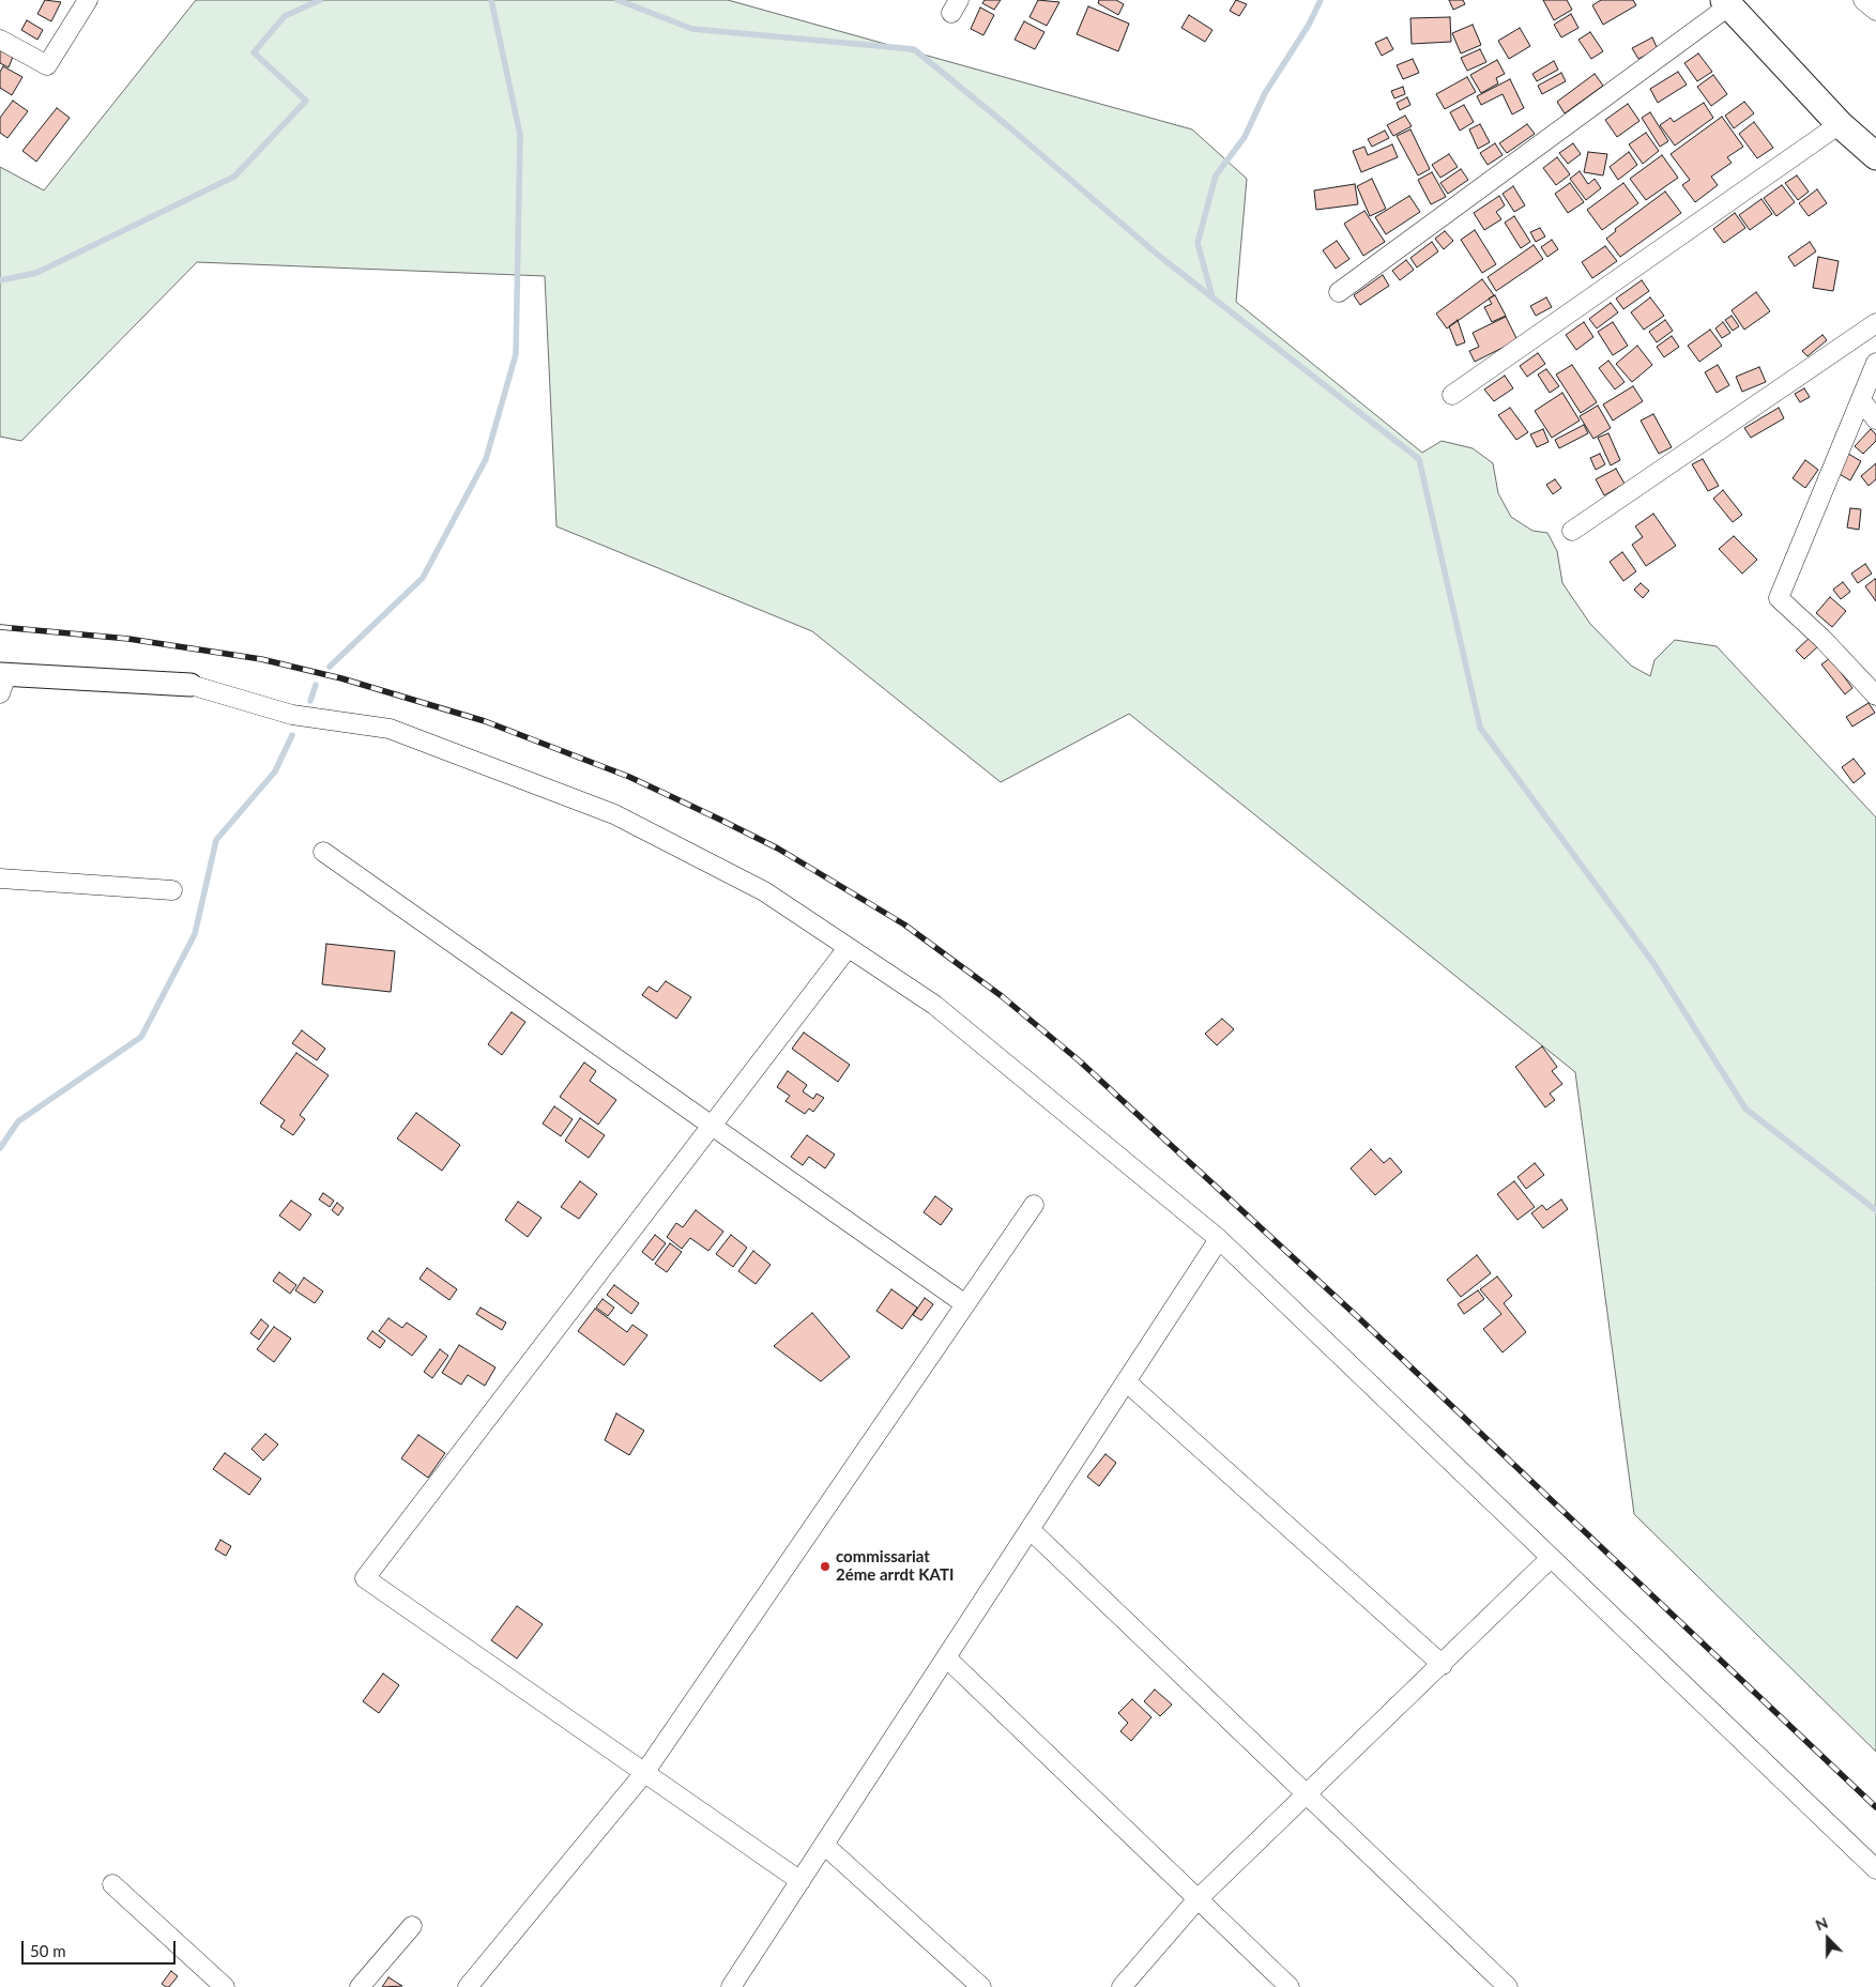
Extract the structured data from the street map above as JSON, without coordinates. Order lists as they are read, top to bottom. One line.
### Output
{"places":["commissariat 2éme arrdt KATI"],"scale_bar":"50 m","north":"top"}
